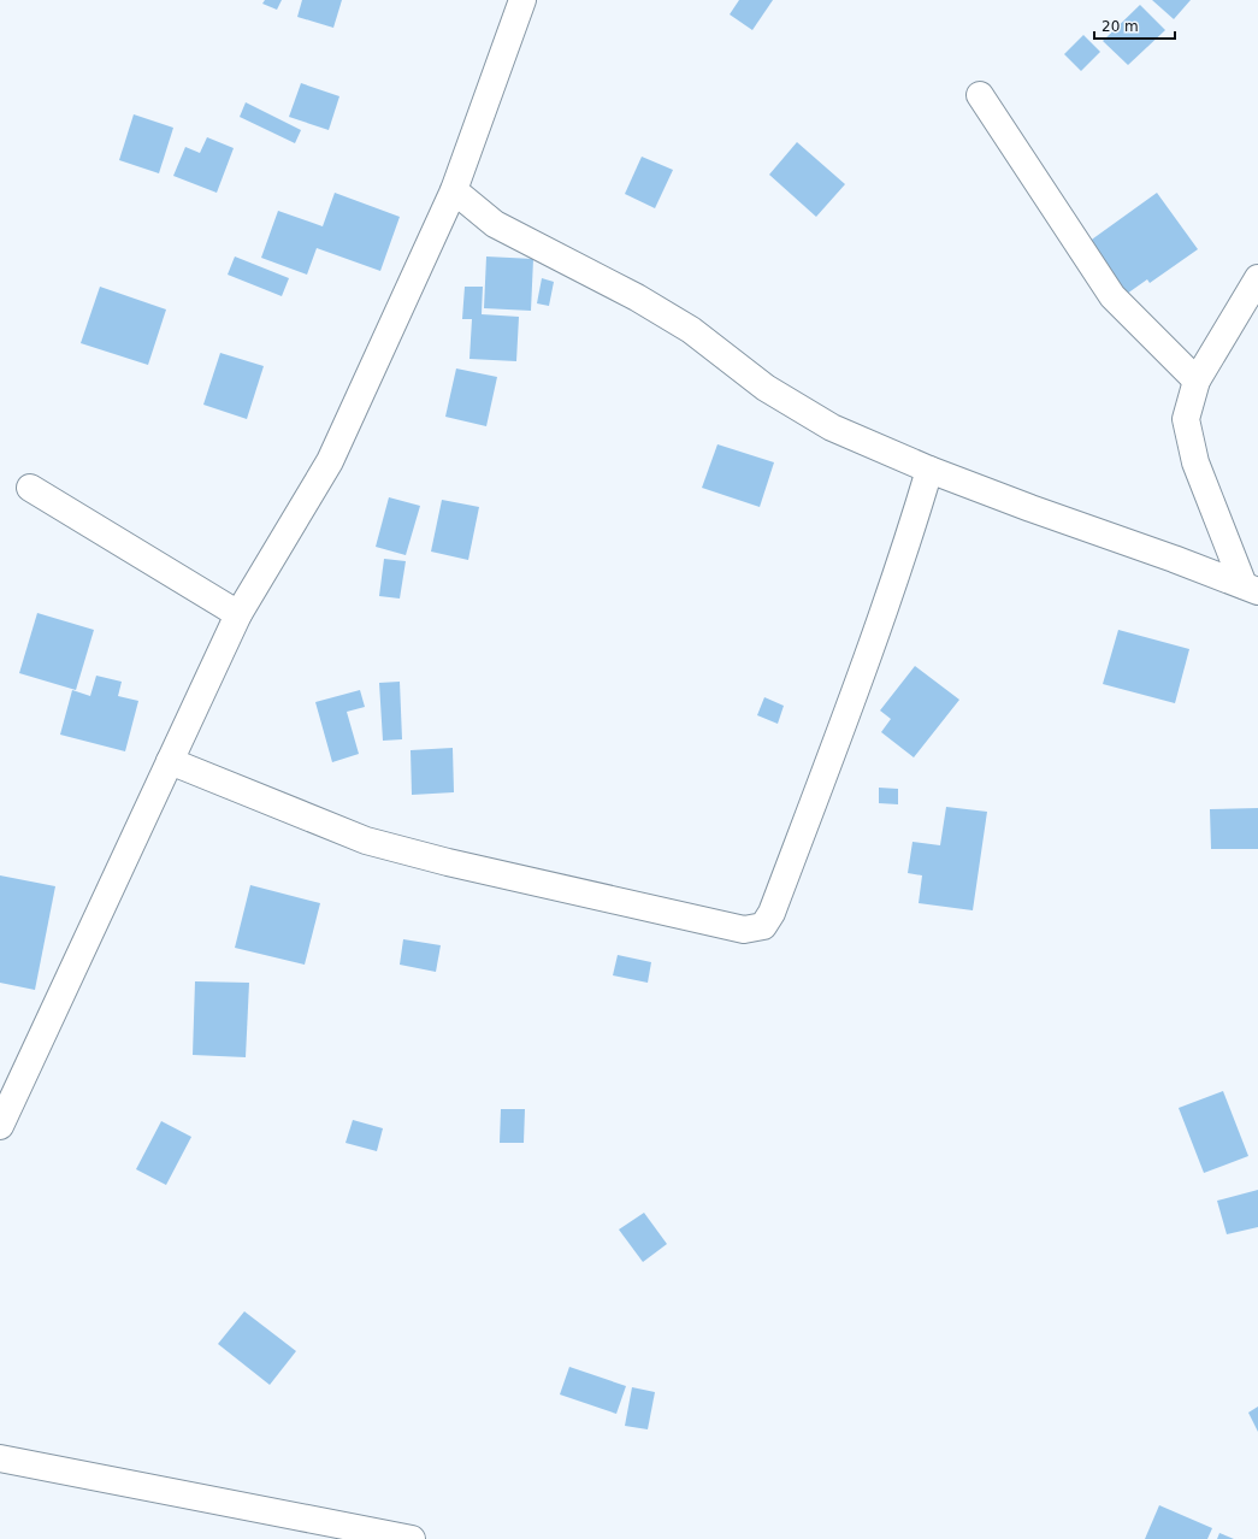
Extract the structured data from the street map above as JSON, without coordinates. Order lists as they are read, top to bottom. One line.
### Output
{"scale_bar":"20 m"}
